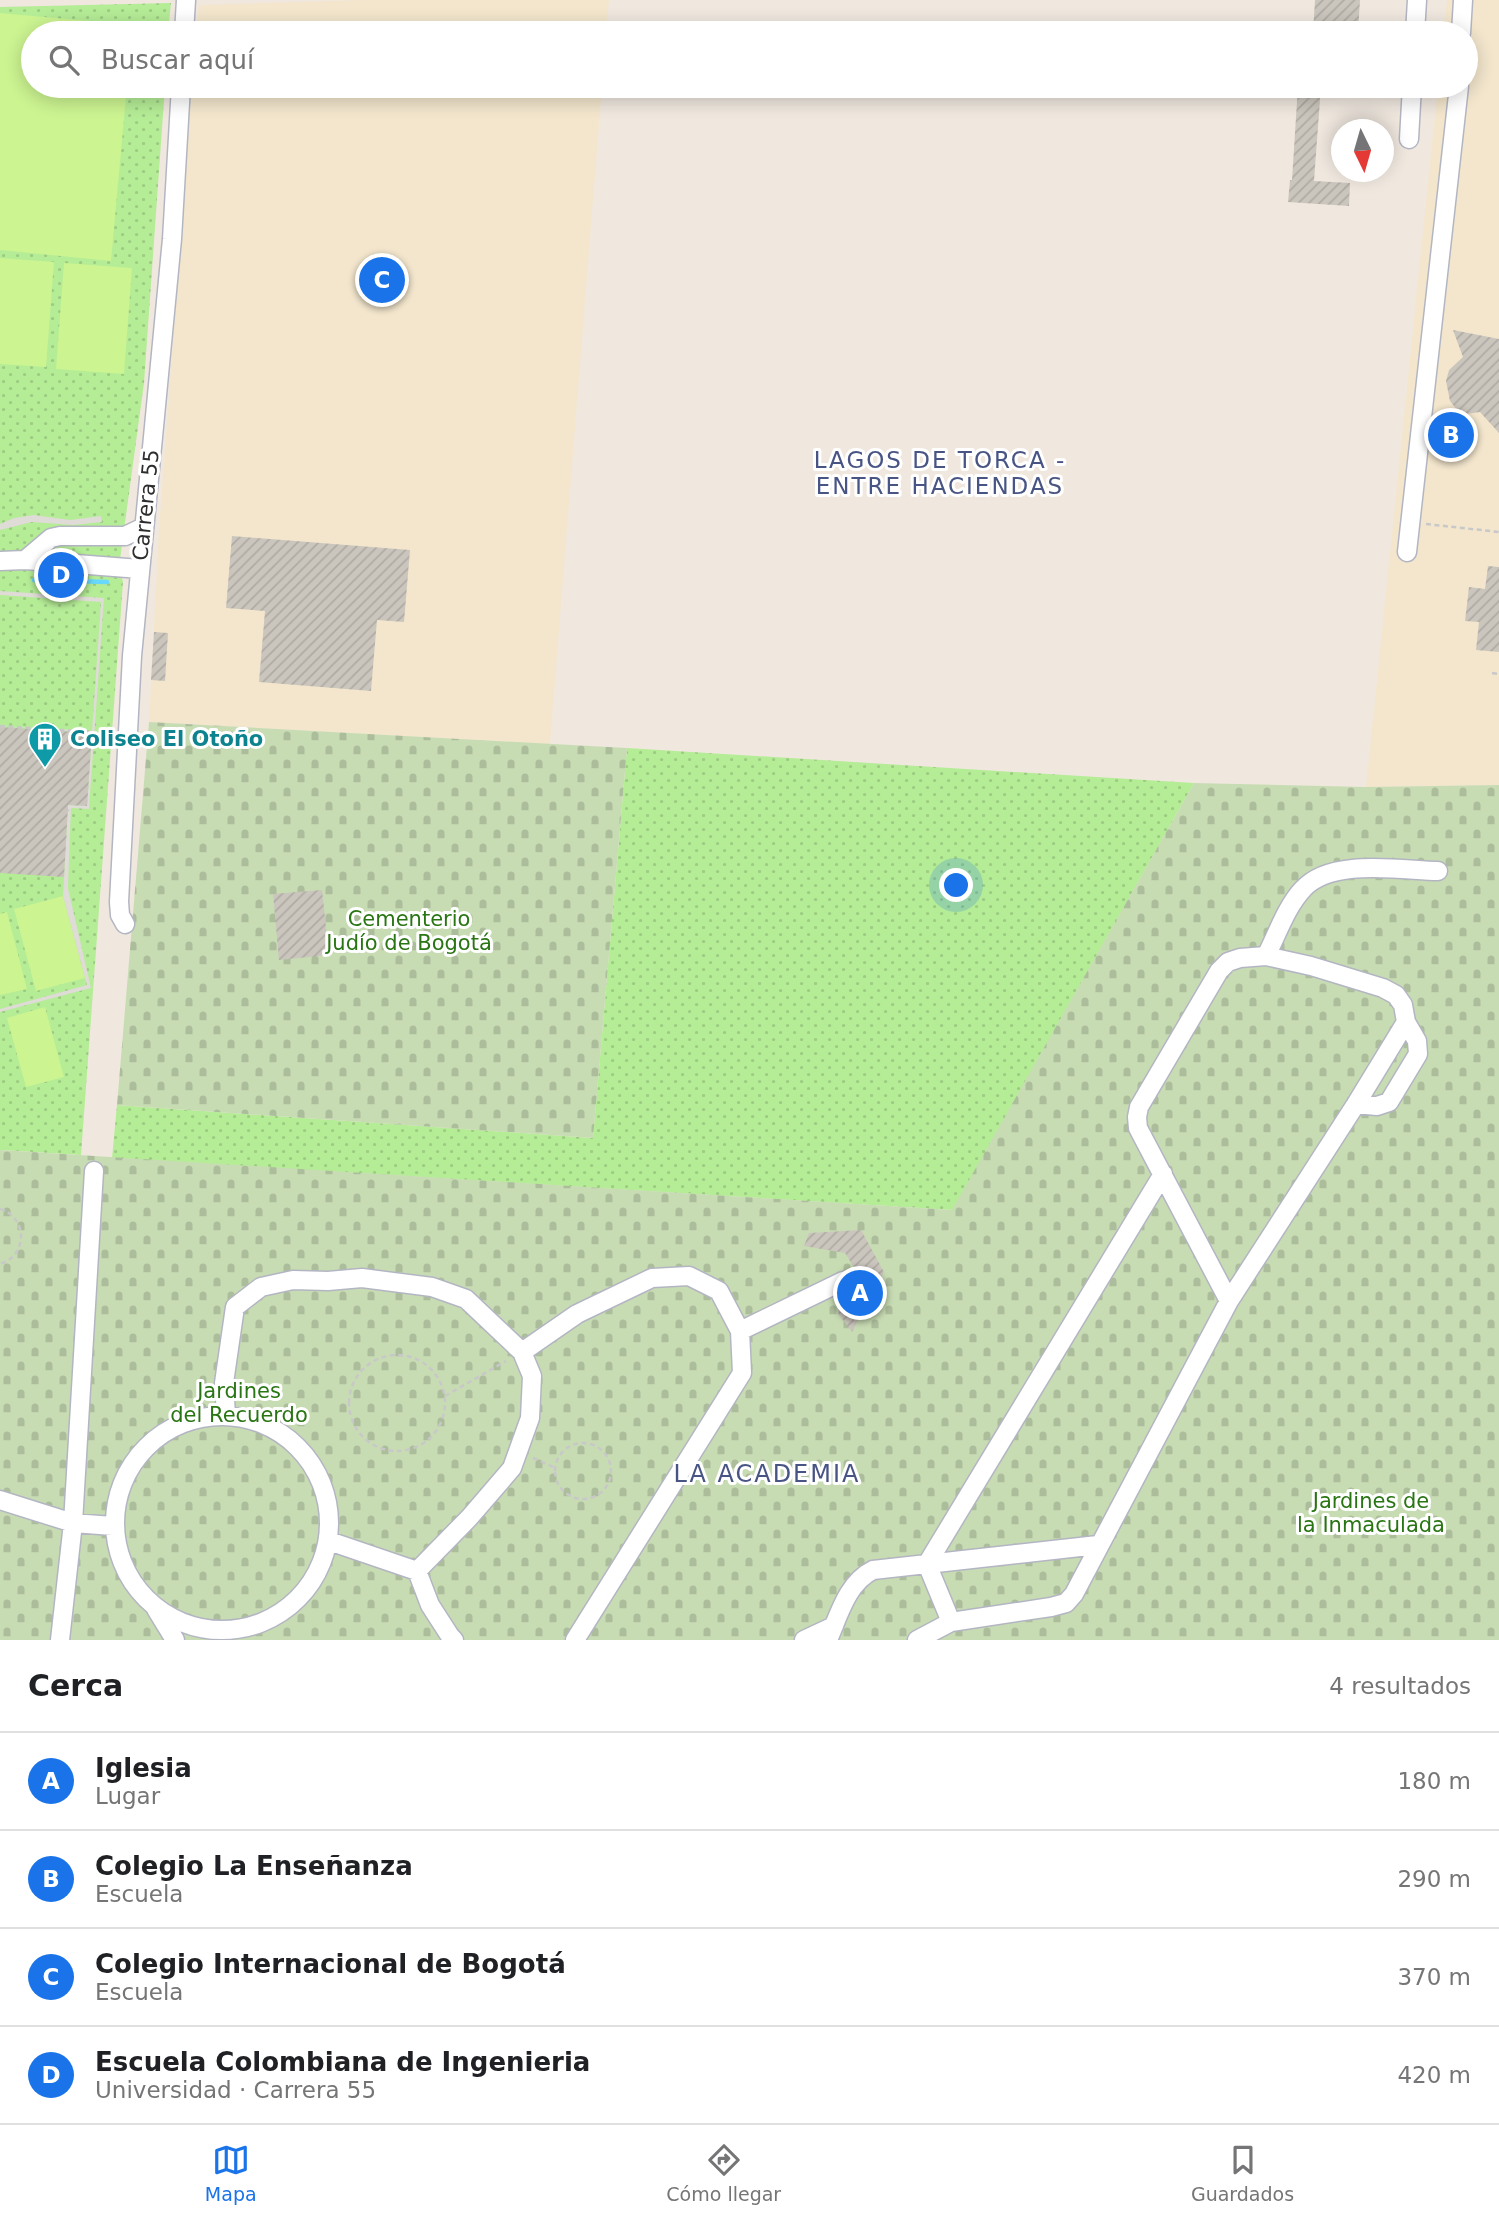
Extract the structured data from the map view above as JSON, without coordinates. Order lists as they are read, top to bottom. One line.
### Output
{"streets":{"street":["Carrera 55"]},"districts":["LAGOS DE TORCA - ENTRE HACIENDAS","LA ACADEMIA"],"parks":["Cementerio Judío de Bogotá","Jardines del Recuerdo","Jardines de la Inmaculada"],"places":{"building":["Coliseo El Otoño"]},"north":"bottom","page":{"search":"Buscar aquí","pins":["C","B","D","A"],"heading":["Cerca","4 resultados"],"list":[{"mark":"A","name":"Iglesia","note":"Lugar","value":"180 m"},{"mark":"B","name":"Colegio La Enseñanza","note":"Escuela","value":"290 m"},{"mark":"C","name":"Colegio Internacional de Bogotá","note":"Escuela","value":"370 m"},{"mark":"D","name":"Escuela Colombiana de Ingenieria","note":"Universidad · Carrera 55","value":"420 m"}],"nav":["Mapa","Cómo llegar","Guardados"]}}
